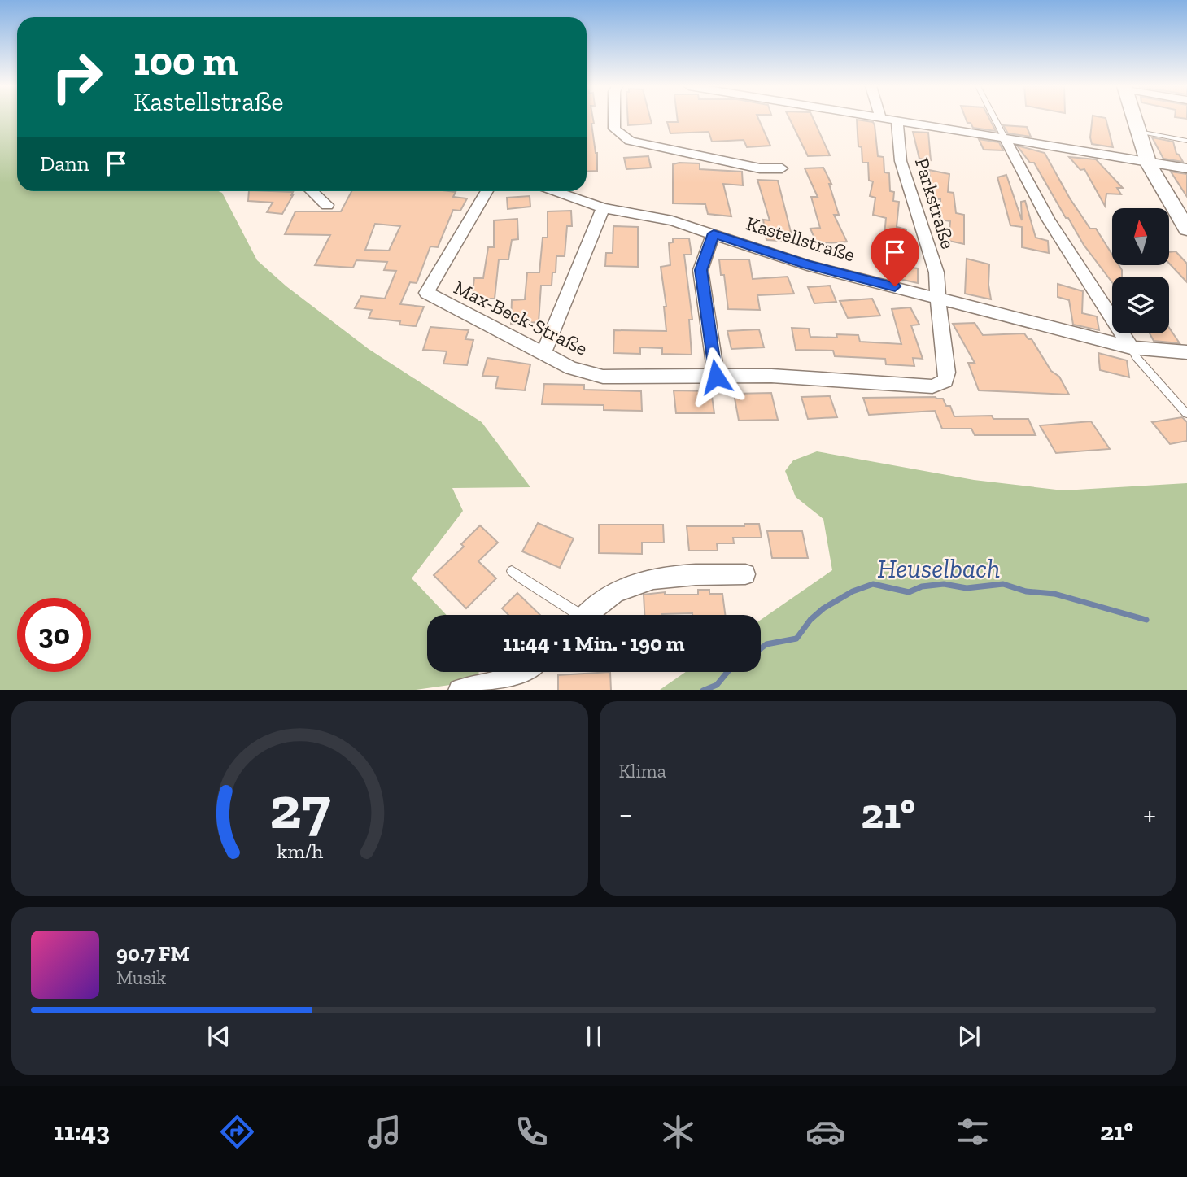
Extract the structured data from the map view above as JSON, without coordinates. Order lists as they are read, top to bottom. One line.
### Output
{"streets":{"street":["Parkstraße","Kastellstraße","Max-Beck-Straße"]},"crossings":[["Parkstraße","Kastellstraße"],["Parkstraße","Max-Beck-Straße"],["Kastellstraße","Max-Beck-Straße"]],"water":["Heuselbach"],"north":"top","page":{"turn":["100 m","Kastellstraße"],"then":"Dann","limit":"30","trip":"11:44 · 1 Min. · 190 m","tile":"Klima","heat":["−","21°","+"],"song":["90.7 FM","Musik"],"tabs":["11:43","21°"],"gauge":["27","km/h"]}}
